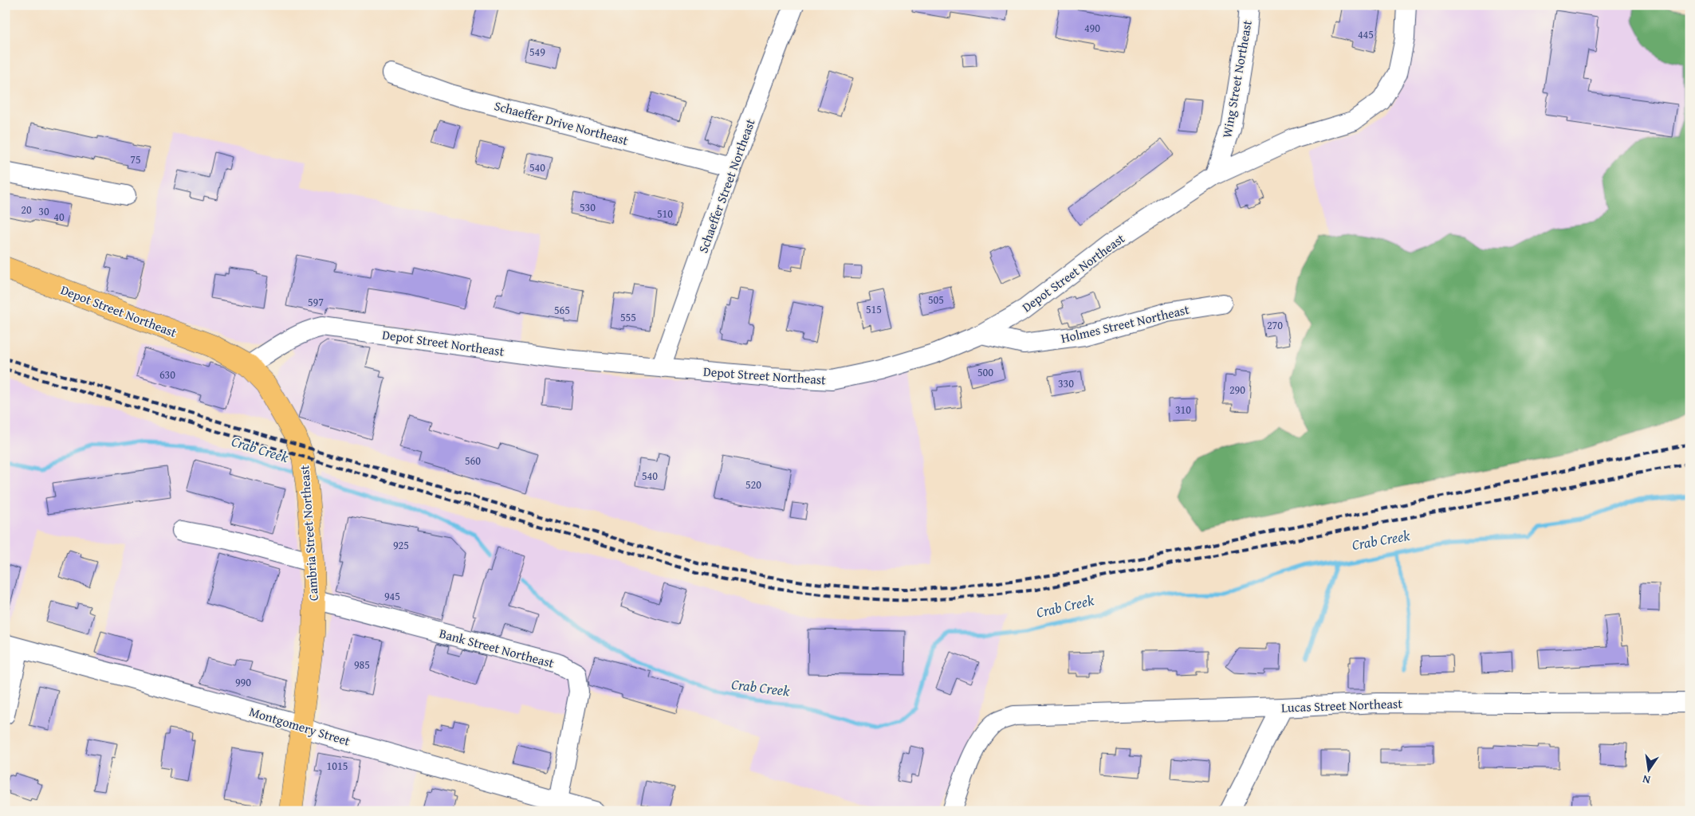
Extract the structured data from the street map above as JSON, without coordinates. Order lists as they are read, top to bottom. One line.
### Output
{"streets":{"main road":["Depot Street Northeast","Cambria Street Northeast"],"street":["Wing Street Northeast","Schaeffer Drive Northeast","Schaeffer Street Northeast","Holmes Street Northeast","Bank Street Northeast","Lucas Street Northeast","Montgomery Street"]},"crossings":[["Wing Street Northeast","Depot Street Northeast"],["Schaeffer Drive Northeast","Schaeffer Street Northeast"],["Schaeffer Street Northeast","Depot Street Northeast"],["Depot Street Northeast","Holmes Street Northeast"],["Depot Street Northeast","Cambria Street Northeast"],["Cambria Street Northeast","Bank Street Northeast"],["Cambria Street Northeast","Montgomery Street"],["Bank Street Northeast","Montgomery Street"]],"water":["Crab Creek"],"house_numbers":["490","445","549","75","540","530","20","30","510","40","505","597","515","565","555","270","500","630","330","290","310","560","540","520","925","945","985","990","1015"],"north":"bottom"}
